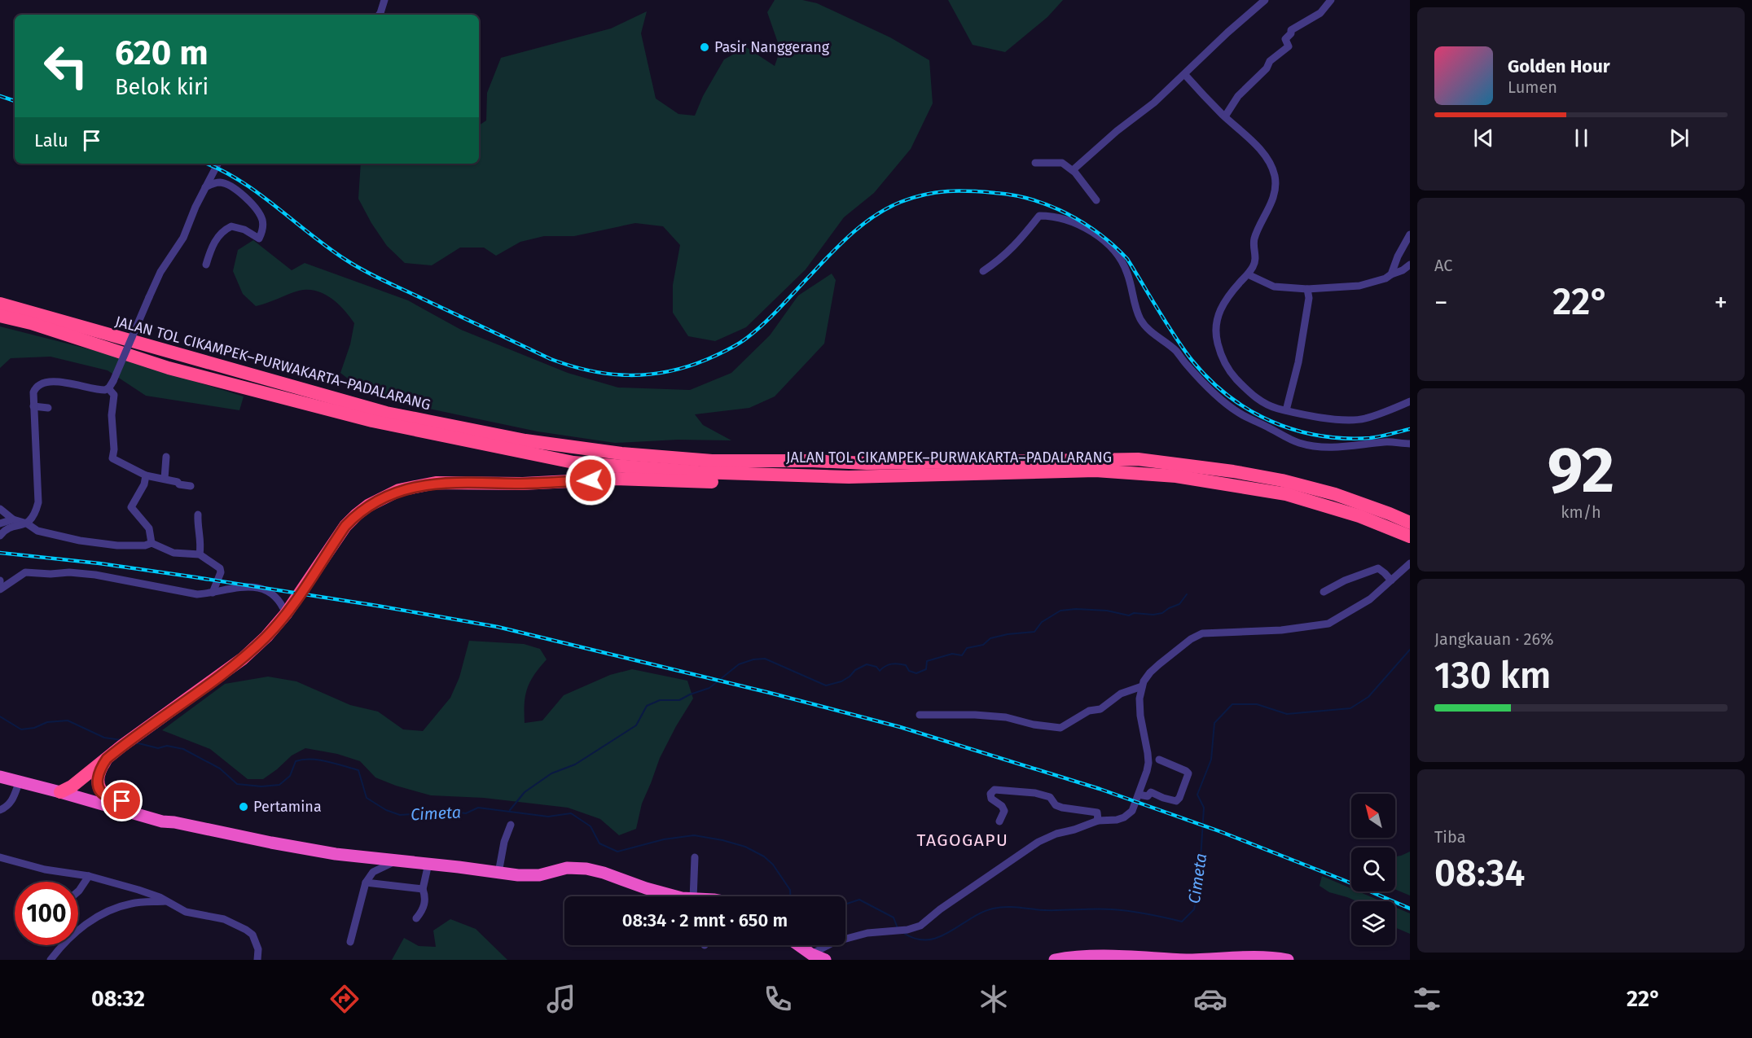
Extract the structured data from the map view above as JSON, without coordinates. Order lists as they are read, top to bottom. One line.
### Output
{"streets":{"highway":["JALAN TOL CIKAMPEK–PURWAKARTA–PADALARANG"]},"districts":["TAGOGAPU"],"water":["Cimeta"],"places":["Pasir Nanggerang","Pertamina"],"north":"top left","page":{"turn":["620 m","Belok kiri"],"song":["Golden Hour","Lumen"],"then":"Lalu","tile":["AC",["92","km/h"],["Jangkauan · 26%","130 km"],["Tiba","08:34"]],"heat":["−","22°","+"],"limit":"100","trip":"08:34 · 2 mnt · 650 m","tabs":["08:32","22°"]}}
